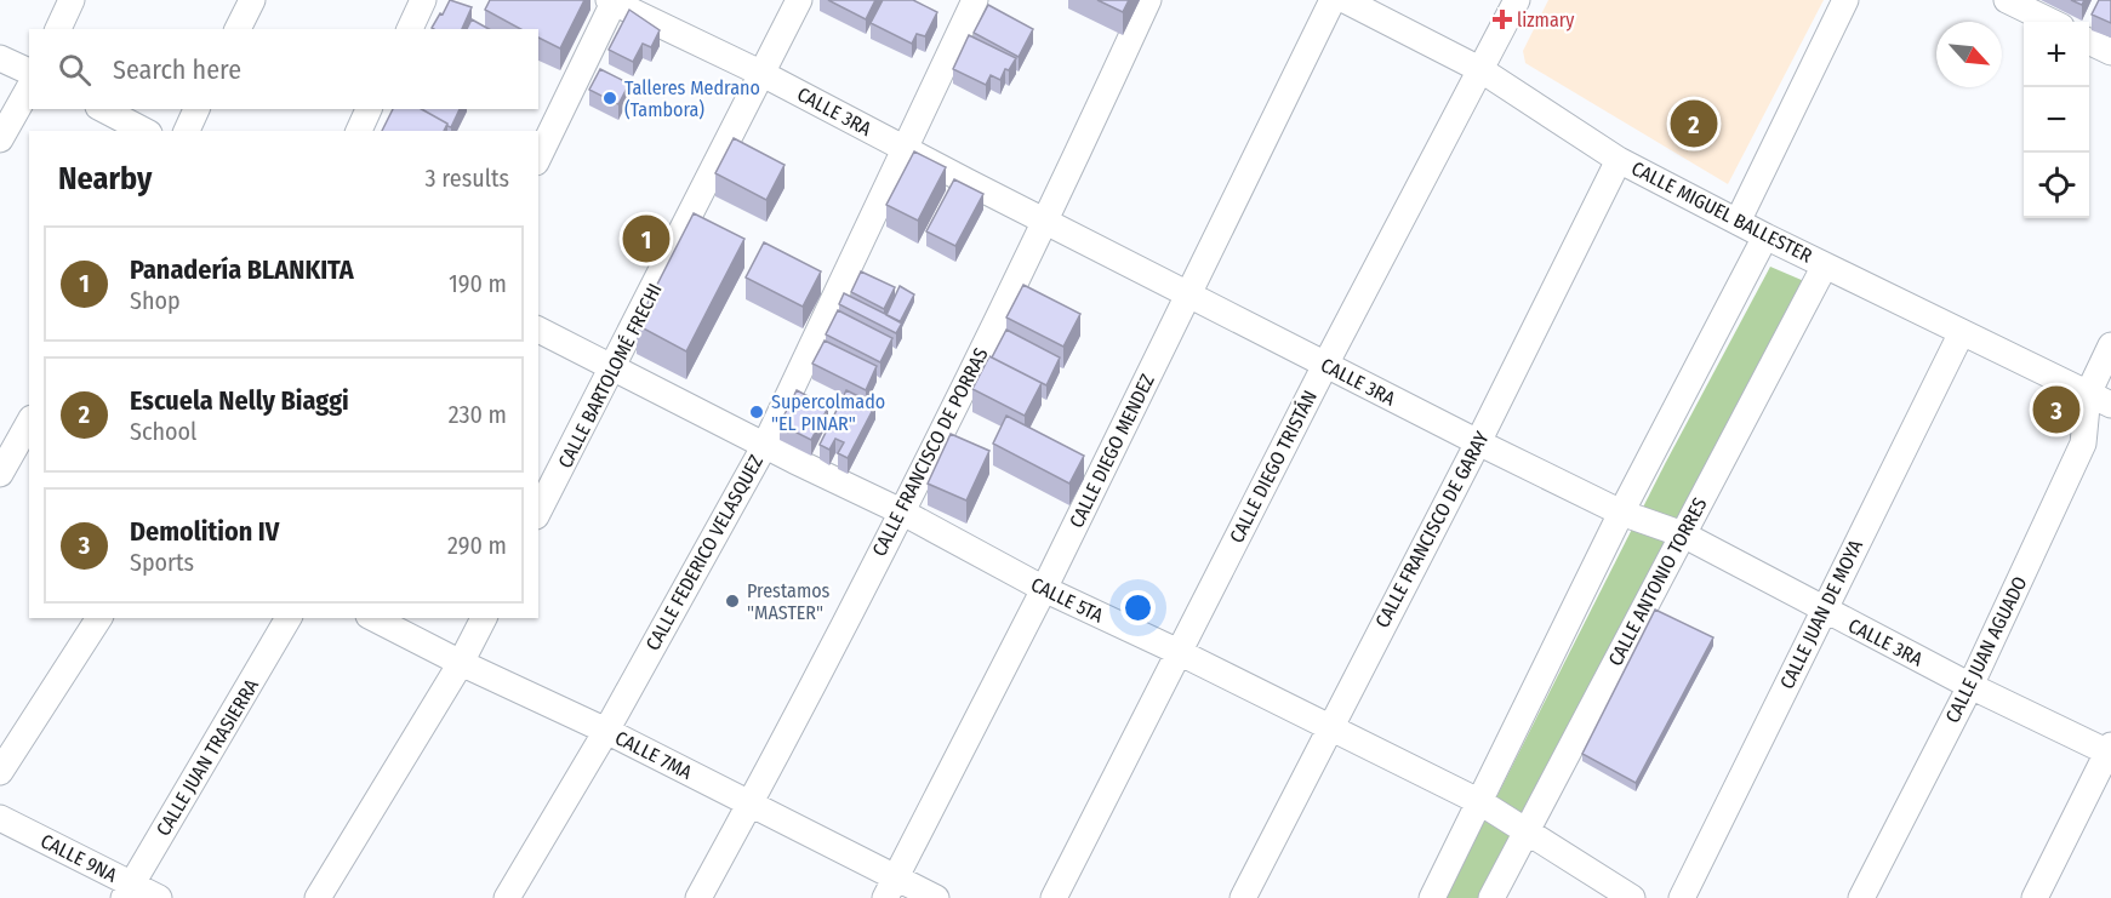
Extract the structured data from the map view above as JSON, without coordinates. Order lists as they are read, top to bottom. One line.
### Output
{"streets":{"street":["CALLE 3RA","CALLE MIGUEL BALLESTER","CALLE BARTOLOMÉ FRECHI","CALLE DIEGO MENDEZ","CALLE FRANCISCO DE PORRAS","CALLE DIEGO TRISTÁN","CALLE FRANCISCO DE GARAY","CALLE FEDERICO VELASQUEZ","CALLE ANTONIO TORRES","CALLE 5TA","CALLE JUAN DE MOYA","CALLE JUAN AGUADO","CALLE 7MA","CALLE JUAN TRASIERRA","CALLE 9NA"]},"crossings":[["CALLE 3RA","CALLE BARTOLOMÉ FRECHI"],["CALLE 3RA","CALLE DIEGO MENDEZ"],["CALLE 3RA","CALLE FRANCISCO DE PORRAS"],["CALLE 3RA","CALLE DIEGO TRISTÁN"],["CALLE 3RA","CALLE FRANCISCO DE GARAY"],["CALLE 3RA","CALLE FEDERICO VELASQUEZ"],["CALLE 3RA","CALLE ANTONIO TORRES"],["CALLE 3RA","CALLE JUAN DE MOYA"],["CALLE 3RA","CALLE JUAN AGUADO"],["CALLE MIGUEL BALLESTER","CALLE DIEGO TRISTÁN"],["CALLE MIGUEL BALLESTER","CALLE FRANCISCO DE GARAY"],["CALLE MIGUEL BALLESTER","CALLE ANTONIO TORRES"],["CALLE MIGUEL BALLESTER","CALLE JUAN DE MOYA"],["CALLE MIGUEL BALLESTER","CALLE JUAN AGUADO"],["CALLE BARTOLOMÉ FRECHI","CALLE 5TA"],["CALLE DIEGO MENDEZ","CALLE 5TA"],["CALLE DIEGO MENDEZ","CALLE 7MA"],["CALLE FRANCISCO DE PORRAS","CALLE 5TA"],["CALLE FRANCISCO DE PORRAS","CALLE 7MA"],["CALLE DIEGO TRISTÁN","CALLE 5TA"],["CALLE FRANCISCO DE GARAY","CALLE 5TA"],["CALLE FEDERICO VELASQUEZ","CALLE 5TA"],["CALLE FEDERICO VELASQUEZ","CALLE 7MA"],["CALLE ANTONIO TORRES","CALLE 5TA"],["CALLE JUAN TRASIERRA","CALLE 9NA"]],"places":{"health":["lizmary"],"other":["Talleres Medrano (Tambora)","Supercolmado \"EL PINAR\"","Prestamos \"MASTER\""]},"north":"bottom right","page":{"map_buttons":["+","−"],"search":"Search here","pins":["2","1","3"],"heading":["Nearby","3 results"],"list":[{"mark":"1","name":"Panadería BLANKITA","note":"Shop","value":"190 m"},{"mark":"2","name":"Escuela Nelly Biaggi","note":"School","value":"230 m"},{"mark":"3","name":"Demolition IV","note":"Sports","value":"290 m"}]}}
